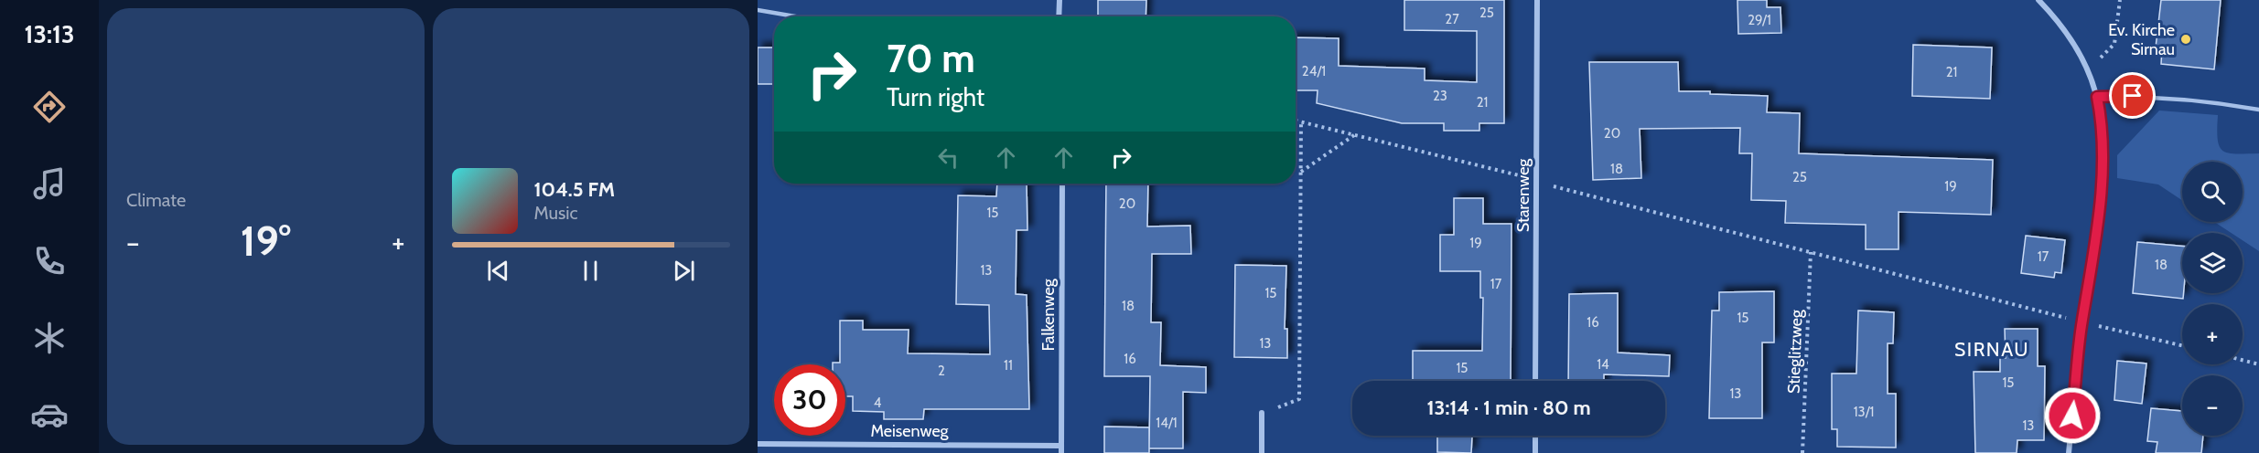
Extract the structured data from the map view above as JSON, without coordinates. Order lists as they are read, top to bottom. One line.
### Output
{"streets":{"street":["Starenweg","Falkenweg","Meisenweg"],"path":["Stieglitzweg"]},"crossings":[["Falkenweg","Meisenweg"]],"districts":["SIRNAU"],"places":["Ev. Kirche Sirnau"],"house_numbers":["25","27","29/1","24/1","21","23","21","20","18","25","19","20","15","19","17","18","13","17","15","18","15","16","13","16","14","11","15","2","15","13","4","13/1","14/1","13"],"page":{"tabs":"13:13","tile":"Climate","turn":["70 m","Turn right"],"map_buttons":["+","−"],"song":["104.5 FM","Music"],"heat":["−","19°","+"],"limit":"30","trip":"13:14 · 1 min · 80 m"}}
